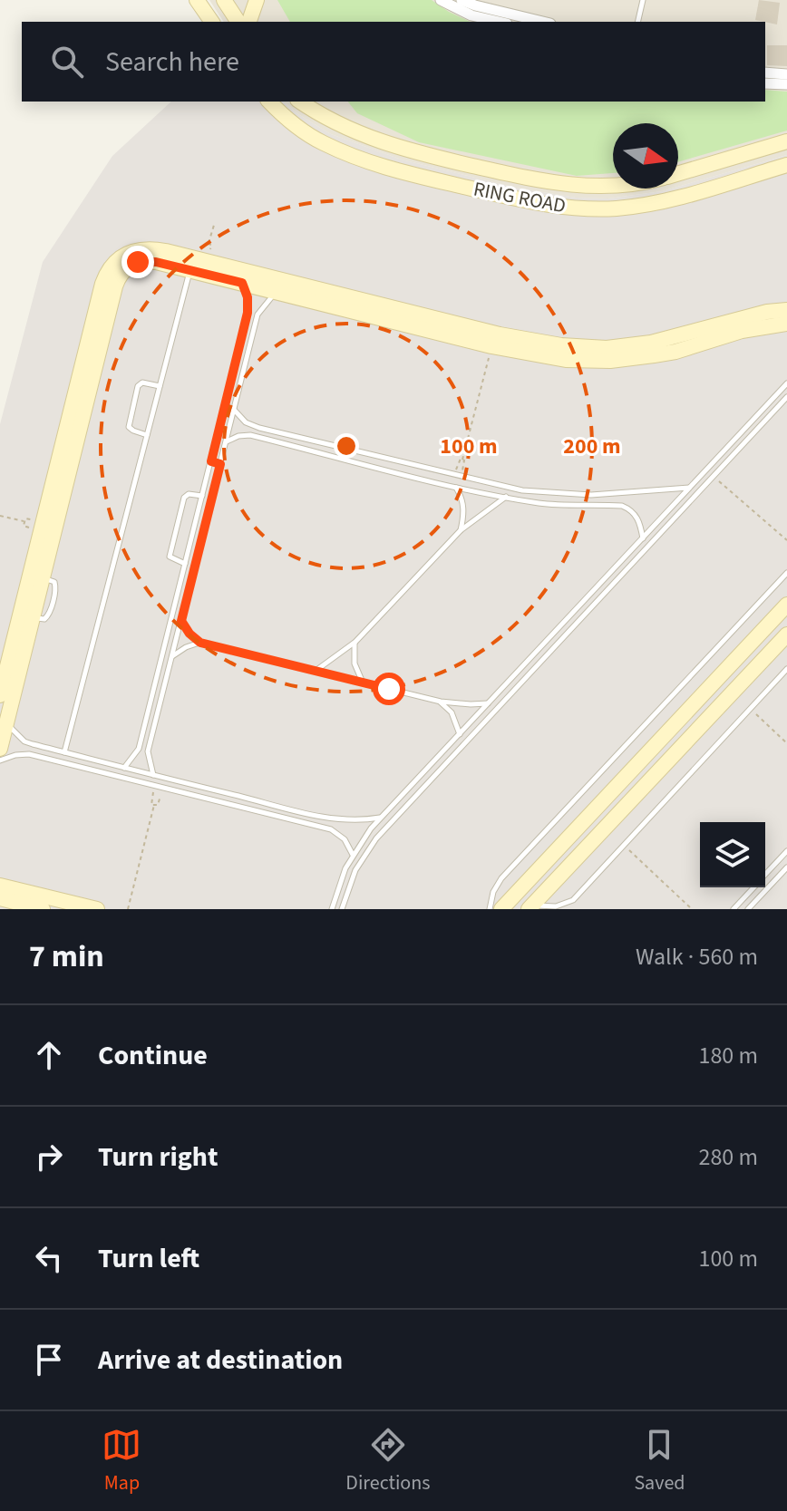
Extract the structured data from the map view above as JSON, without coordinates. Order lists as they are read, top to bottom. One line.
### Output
{"streets":{"street":["RING ROAD"]},"north":"right","page":{"search":"Search here","heading":["7 min","Walk · 560 m"],"list":[["Continue","180 m"],["Turn right","280 m"],["Turn left","100 m"],"Arrive at destination"],"nav":["Map","Directions","Saved"]},"rings":["100 m","200 m"]}
